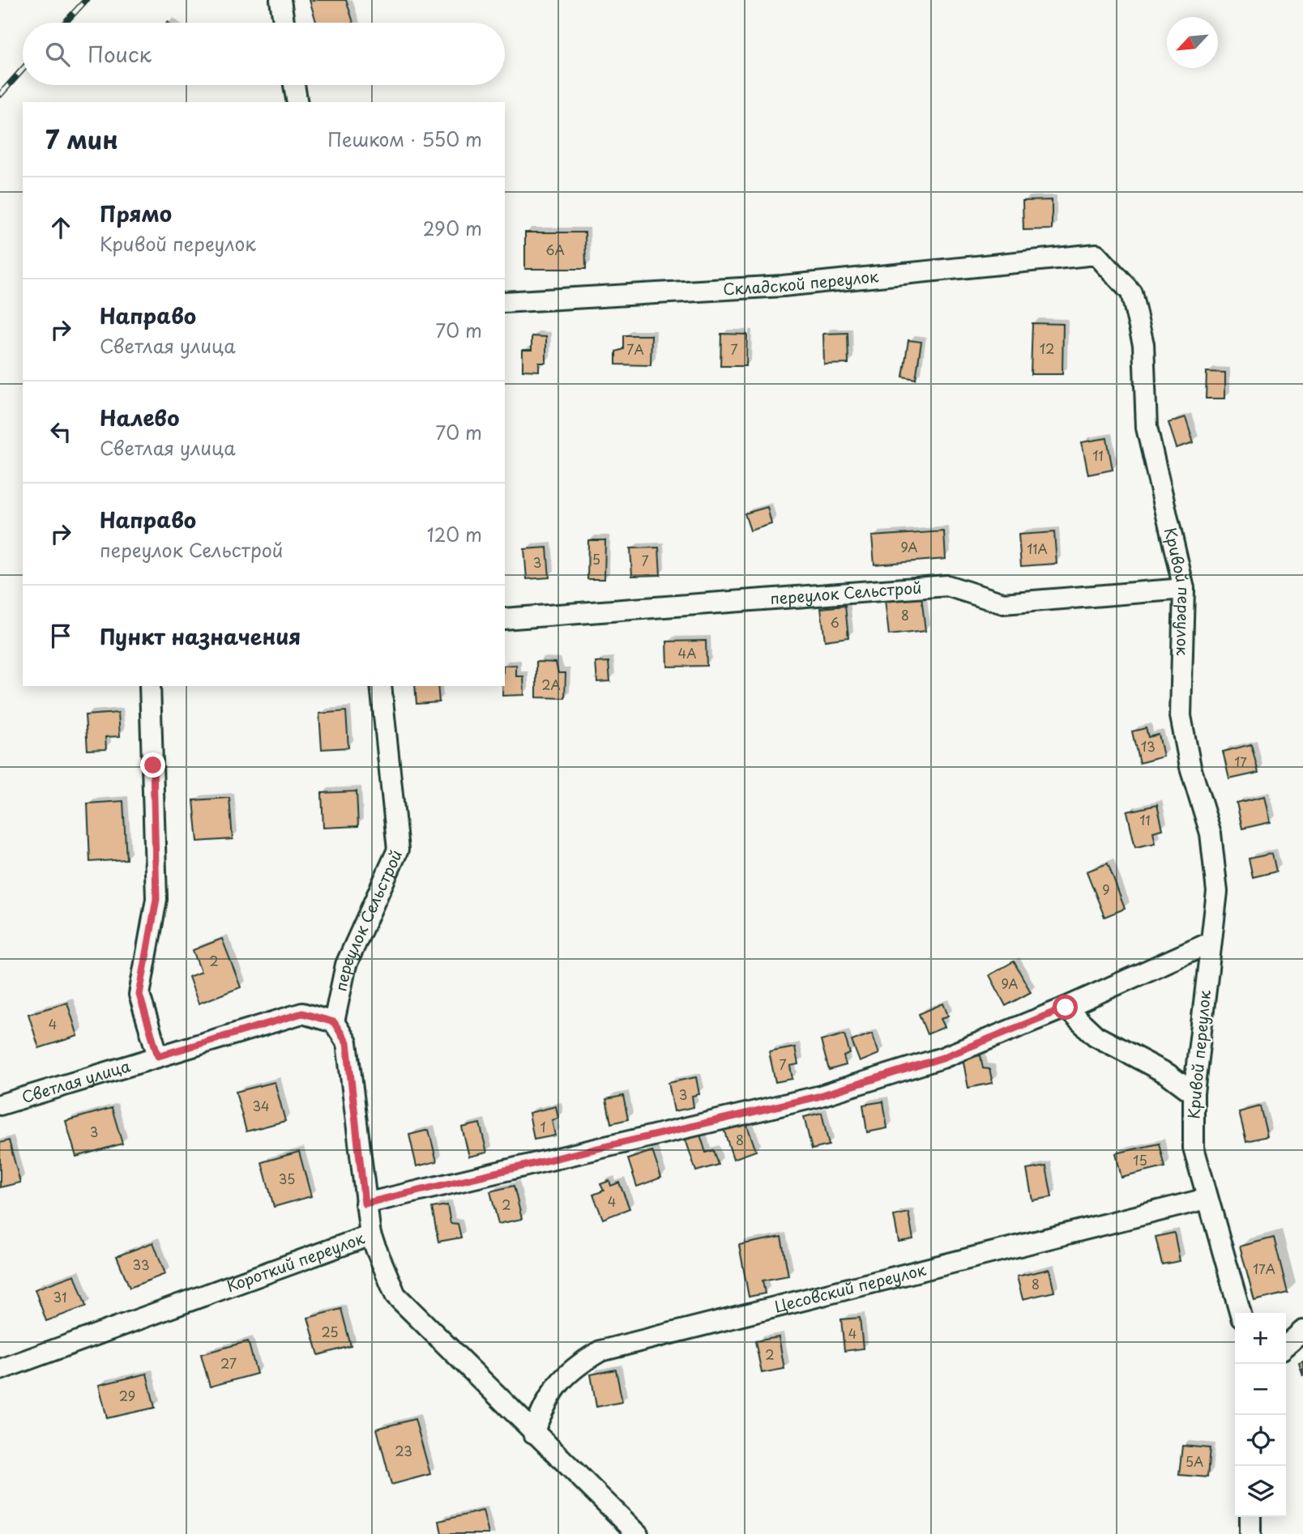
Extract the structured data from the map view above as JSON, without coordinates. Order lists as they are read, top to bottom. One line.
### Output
{"streets":{"street":["Складской переулок","Кривой переулок","переулок Сельстрой","Светлая улица","Короткий переулок","Цесовский переулок"]},"crossings":[["Складской переулок","Кривой переулок"],["Кривой переулок","переулок Сельстрой"],["Кривой переулок","Цесовский переулок"],["переулок Сельстрой","Светлая улица"],["Короткий переулок","Цесовский переулок"]],"house_numbers":["6А","12","7А","7","11","9А","11А","5","7","3","8","6","4А","2А","13","17","11","9","2","9А","4","7","3","34","1","3","8","15","35","4","2","33","17А","8","31","25","4","2","27","29","23","5А"],"north":"bottom left","page":{"search":"Поиск","heading":["7 мин","Пешком · 550 m"],"list":[["Прямо","Кривой переулок","290 m"],["Направо","Светлая улица","70 m"],["Налево","Светлая улица","70 m"],["Направо","переулок Сельстрой","120 m"],"Пункт назначения"],"map_buttons":["+","−"]}}
